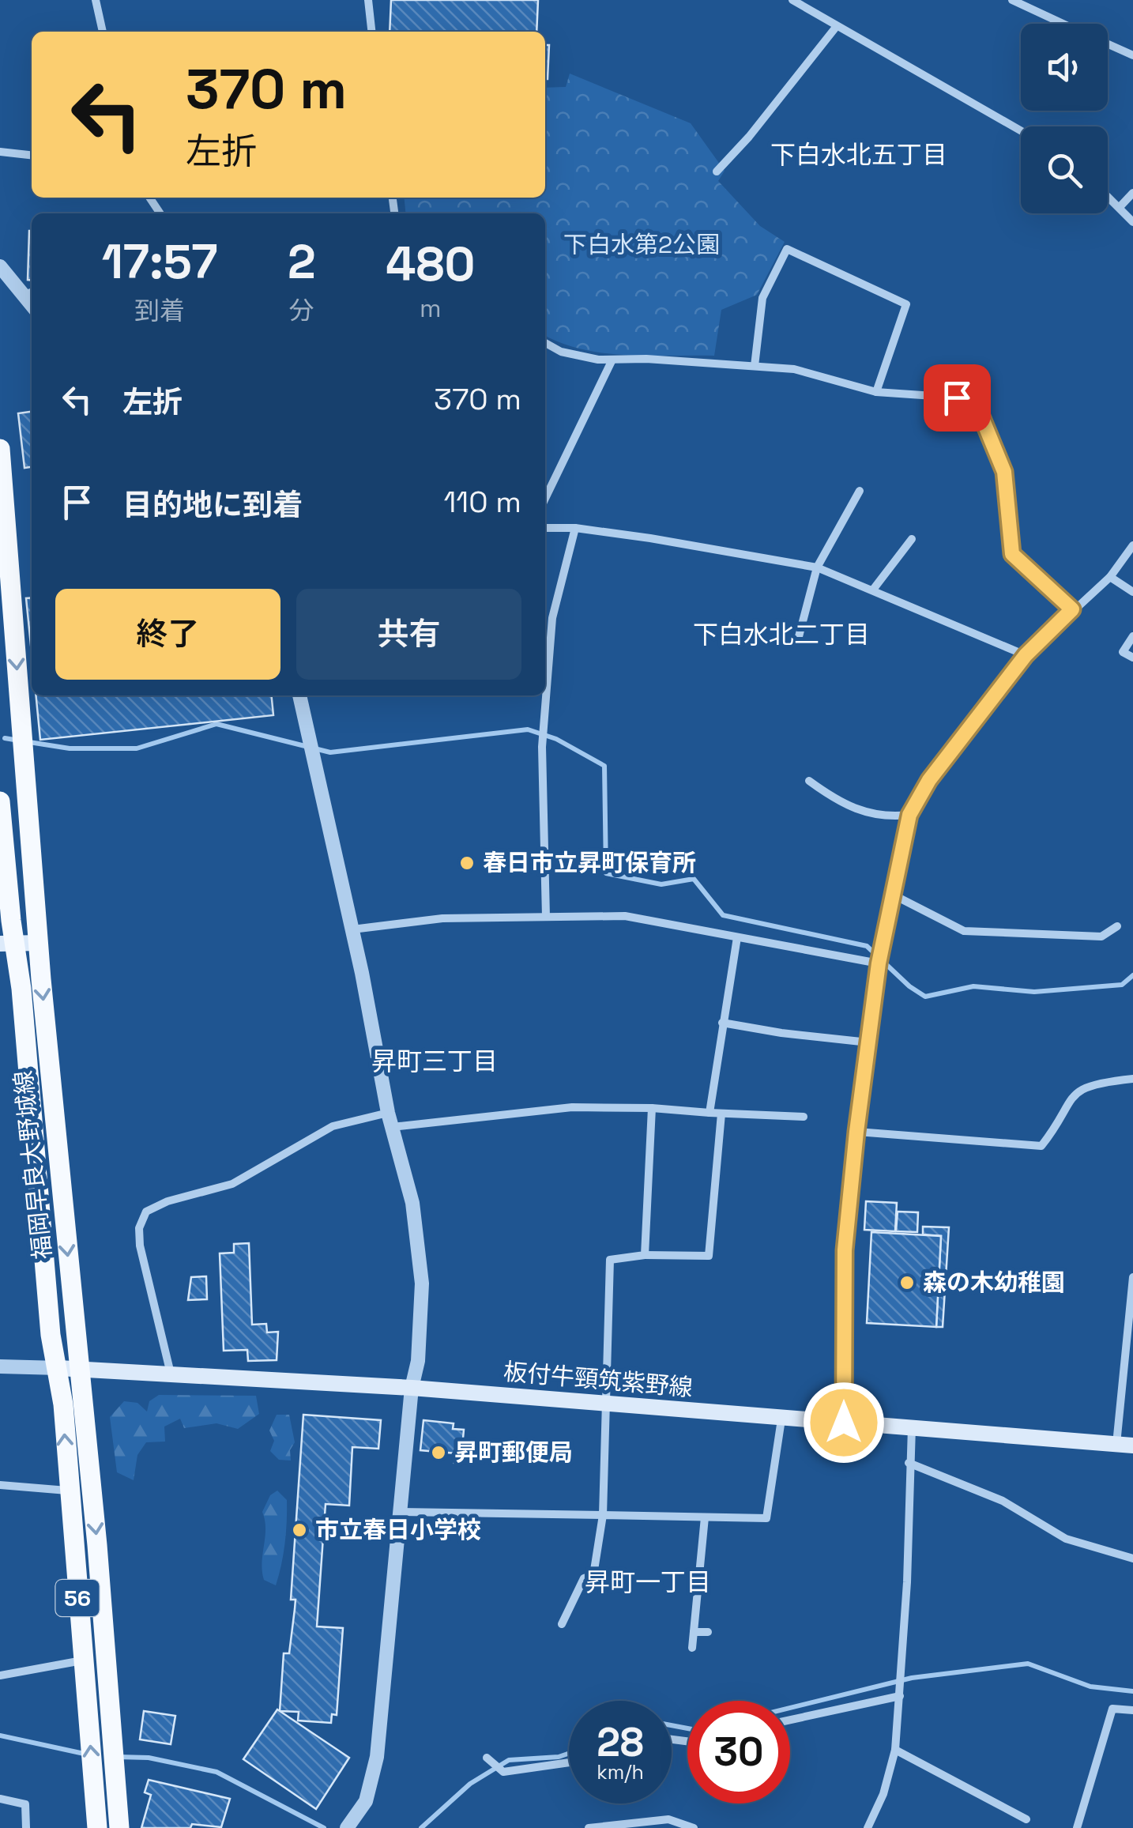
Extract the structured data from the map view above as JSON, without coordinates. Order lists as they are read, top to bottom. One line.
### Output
{"streets":{"main road":["福岡早良大野城線","板付牛頸筑紫野線","56"]},"crossings":[["福岡早良大野城線","板付牛頸筑紫野線"]],"districts":["下白水北五丁目","下白水北二丁目","昇町三丁目","昇町一丁目"],"parks":["下白水第2公園"],"places":["春日市立昇町保育所","森の木幼稚園","昇町郵便局","市立春日小学校"],"page":{"turn":["370 m","左折"],"eta":["17:57","到着","2","分","480","m"],"list":[{"name":"左折","value":"370 m"},{"name":"目的地に到着","value":"110 m"}],"buttons":["終了","共有"],"speed":"28 km/h","limit":"30"}}
